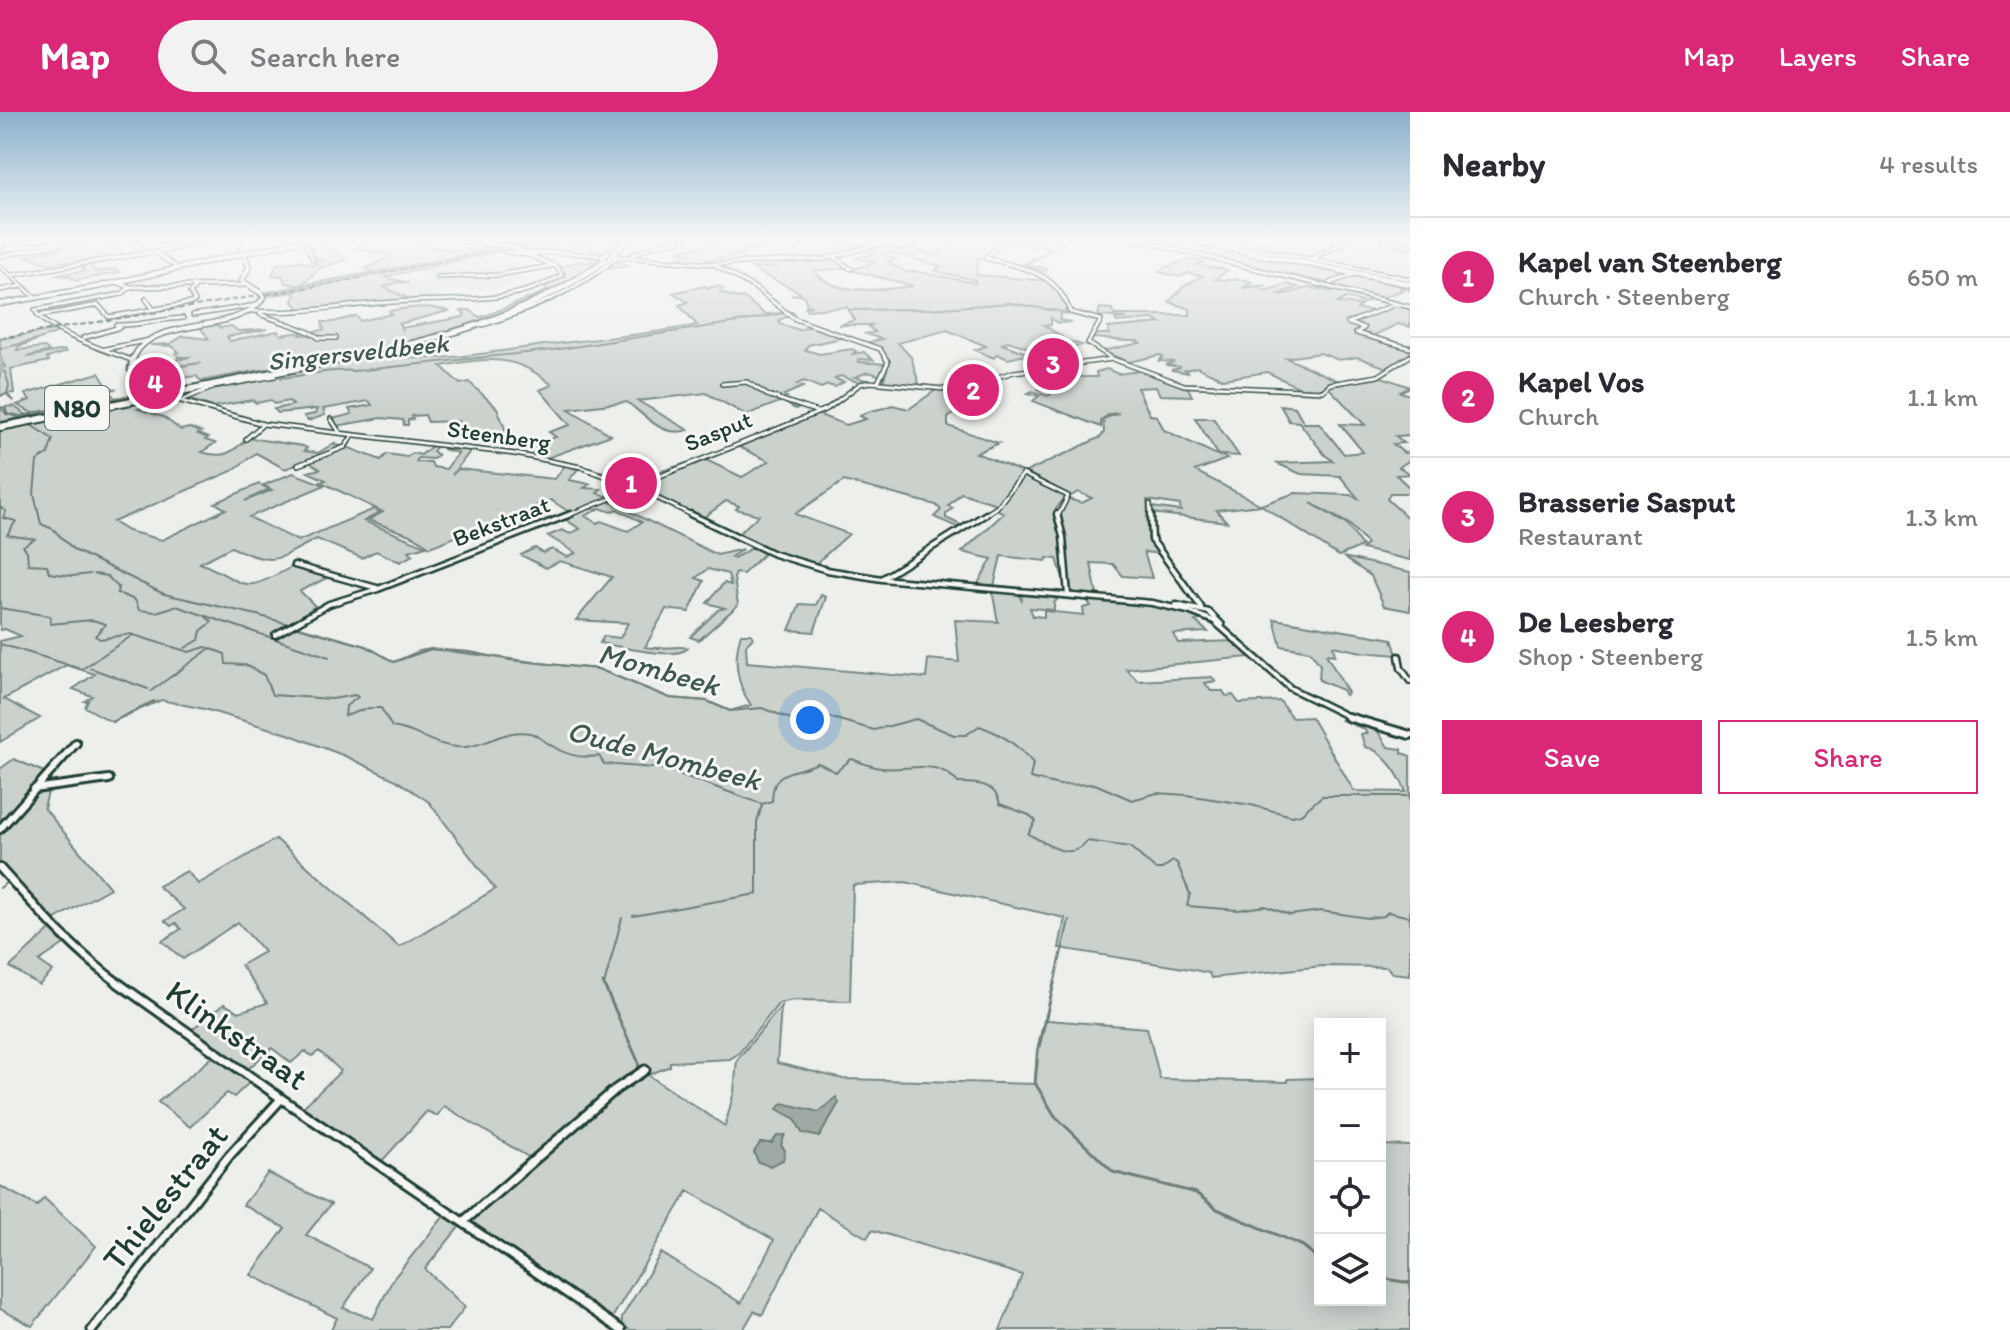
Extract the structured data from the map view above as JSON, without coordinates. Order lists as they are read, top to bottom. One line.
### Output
{"streets":{"highway":["N80"],"street":["Sasput","Steenberg","Bekstraat","Klinkstraat","Thielestraat"]},"crossings":[["N80","Steenberg"],["Sasput","Steenberg"],["Sasput","Bekstraat"],["Steenberg","Bekstraat"],["Klinkstraat","Thielestraat"]],"water":["Singersveldbeek","Mombeek","Oude Mombeek"],"page":{"header":"Map","search":"Search here","nav":["Map","Layers","Share"],"heading":["Nearby","4 results"],"list":[{"mark":"1","name":"Kapel van Steenberg","note":"Church · Steenberg","value":"650 m"},{"mark":"2","name":"Kapel Vos","note":"Church","value":"1.1 km"},{"mark":"3","name":"Brasserie Sasput","note":"Restaurant","value":"1.3 km"},{"mark":"4","name":"De Leesberg","note":"Shop · Steenberg","value":"1.5 km"}],"pins":["3","4","2","1"],"buttons":["Save","Share"],"map_buttons":["+","−"]}}
